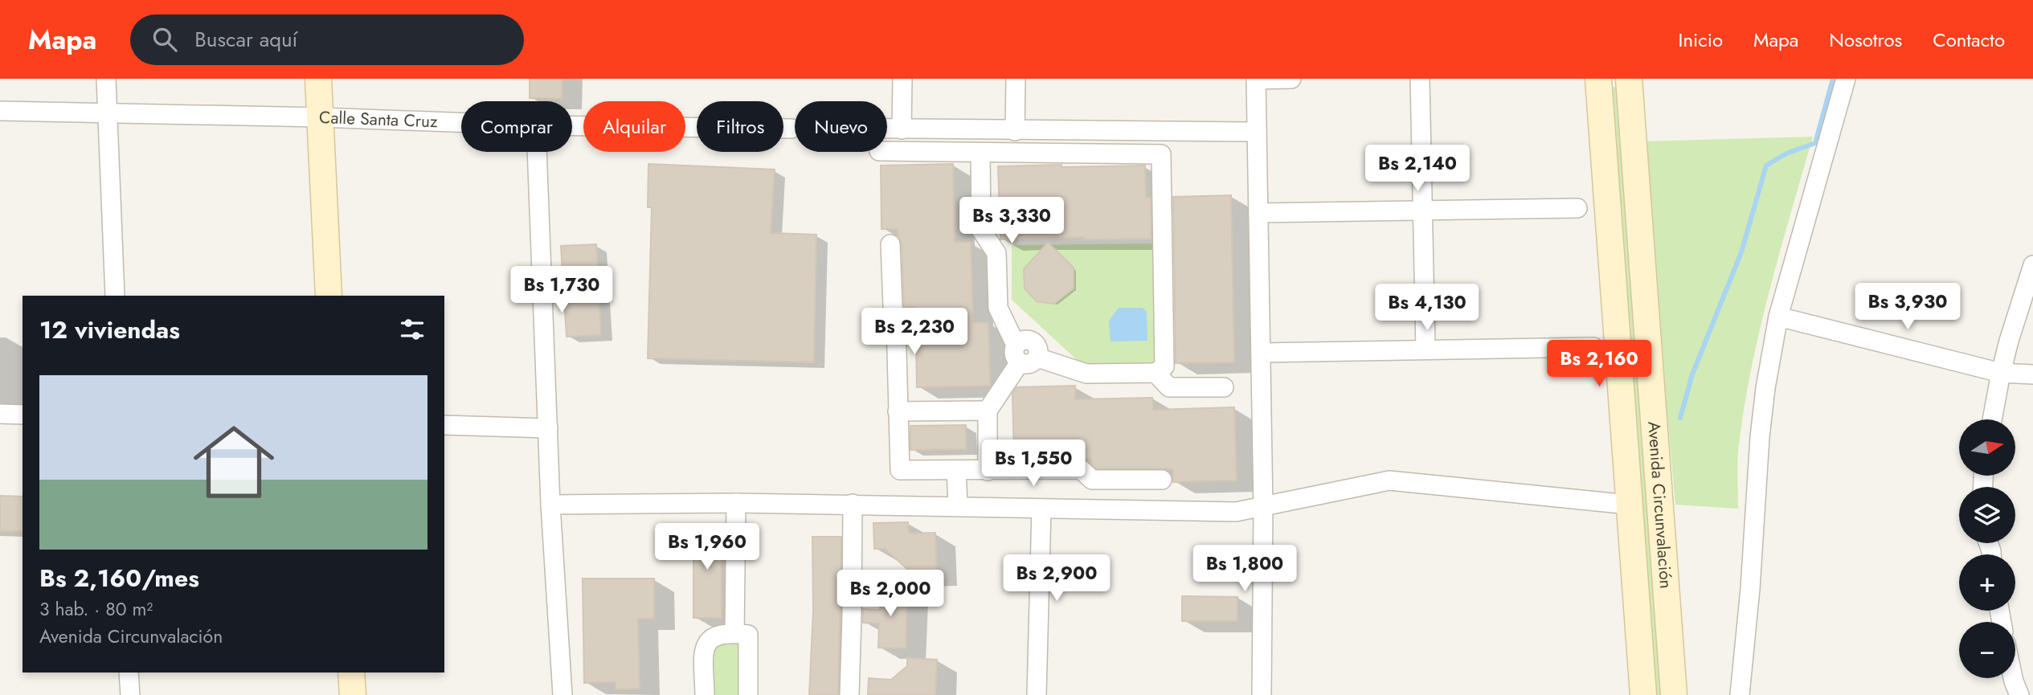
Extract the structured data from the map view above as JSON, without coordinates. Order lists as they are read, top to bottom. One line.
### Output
{"streets":{"main road":["Avenida Circunvalación"],"street":["Calle Santa Cruz"]},"north":"right","page":{"header":"Mapa","search":"Buscar aquí","nav":["Inicio","Mapa","Nosotros","Contacto"],"chip":["Comprar","Alquilar","Filtros","Nuevo"],"price":["Bs 2,140","Bs 3,330","Bs 1,730","Bs 3,930","Bs 4,130","Bs 2,230","Bs 2,160","Bs 1,550","Bs 1,960","Bs 1,800","Bs 2,900","Bs 2,000"],"heading":"12 viviendas","list":[{"name":"Bs 2,160/mes","note":"3 hab. · 80 m² · Avenida Circunvalación"}],"map_buttons":["+","−"]}}
